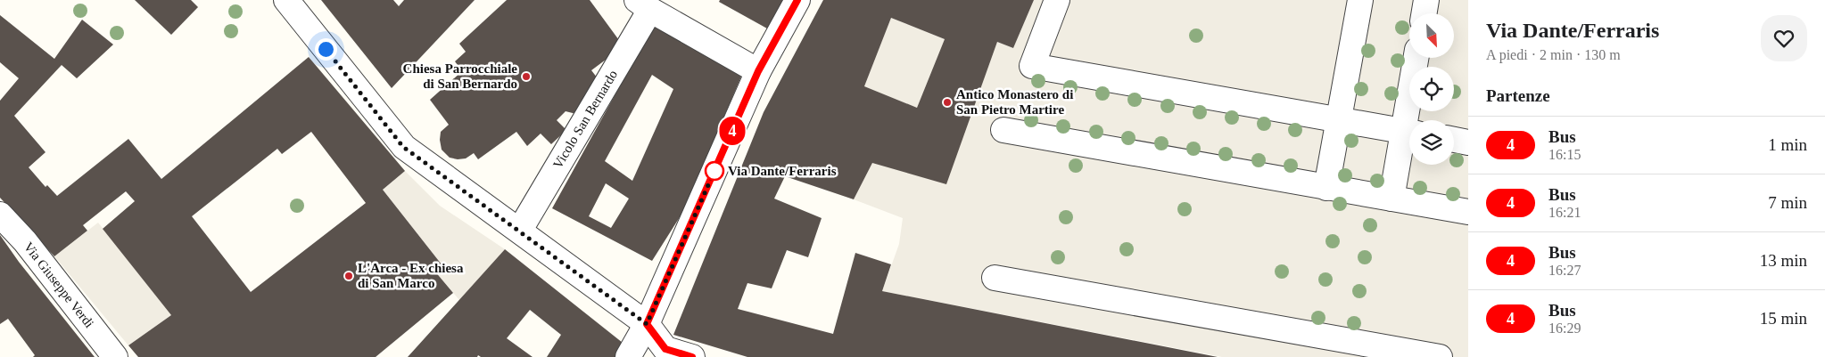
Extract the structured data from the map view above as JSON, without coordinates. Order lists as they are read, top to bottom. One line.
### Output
{"streets":{"street":["Vicolo San Bernardo","Via Giuseppe Verdi"]},"places":["Chiesa Parrocchiale di San Bernardo","Antico Monastero di San Pietro Martire","Via Dante/Ferraris","L'Arca - Ex chiesa di San Marco"],"lines":["bus line 4"],"north":"bottom right","page":{"on_map":"4","heading":[["Via Dante/Ferraris","A piedi · 2 min · 130 m"],"Partenze"],"list":[{"mark":"4","name":"Bus","note":"16:15","value":"1 min"},{"mark":"4","name":"Bus","note":"16:21","value":"7 min"},{"mark":"4","name":"Bus","note":"16:27","value":"13 min"},{"mark":"4","name":"Bus","note":"16:29","value":"15 min"}]}}
